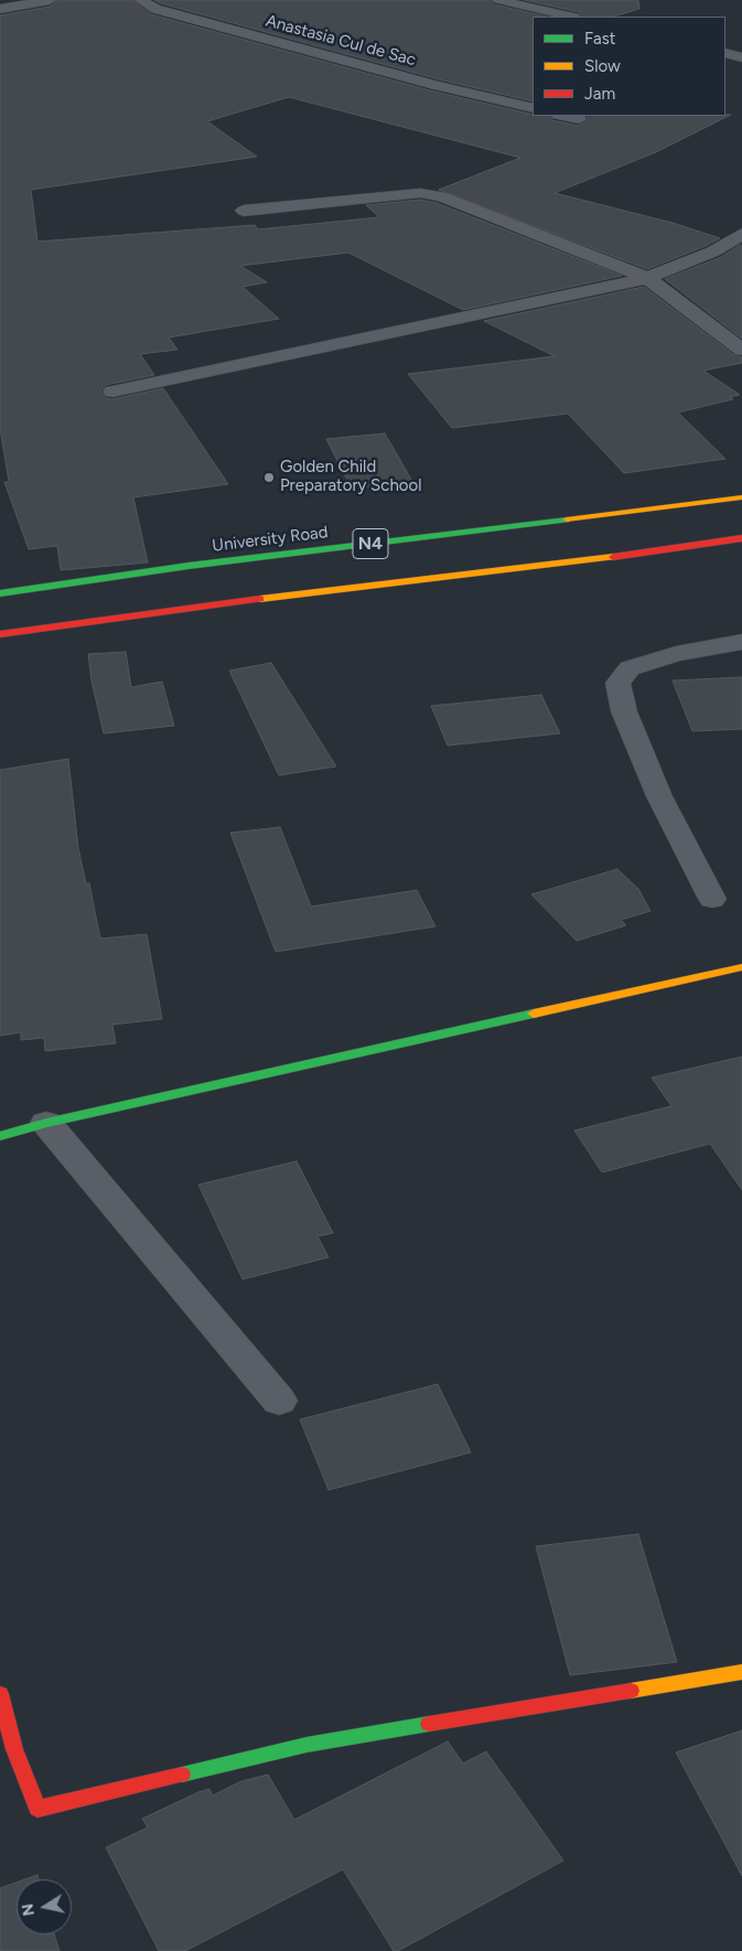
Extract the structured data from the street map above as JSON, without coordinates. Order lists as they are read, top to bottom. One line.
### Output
{"streets":{"main road":["University Road","N4"],"street":["Anastasia Cul de Sac"]},"places":["Golden Child Preparatory School"],"legend":["Fast","Slow","Jam"],"north":"left"}
